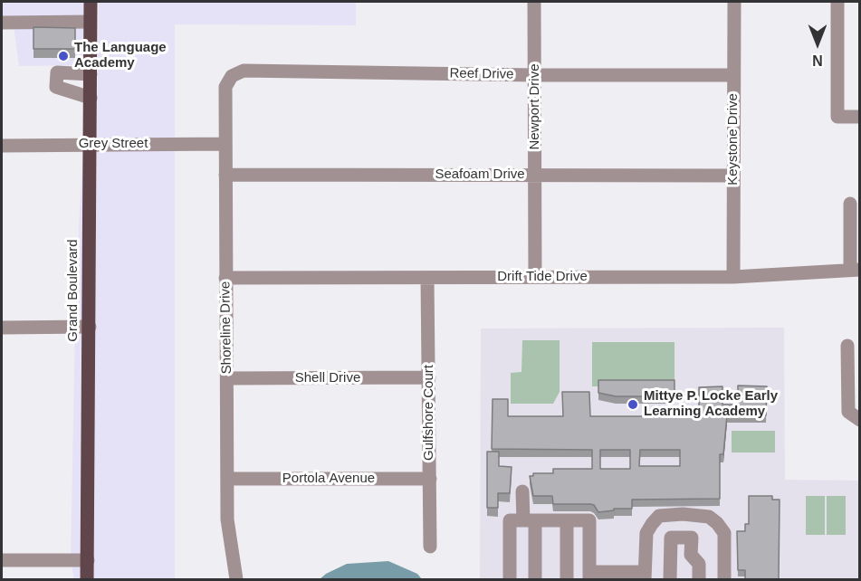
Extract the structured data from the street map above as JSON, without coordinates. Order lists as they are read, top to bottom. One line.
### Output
{"streets":{"main road":["Grand Boulevard"],"street":["Reef Drive","Newport Drive","Keystone Drive","Grey Street","Seafoam Drive","Drift Tide Drive","Shoreline Drive","Shell Drive","Gulfshore Court","Portola Avenue"]},"crossings":[["Reef Drive","Newport Drive"],["Reef Drive","Keystone Drive"],["Reef Drive","Shoreline Drive"],["Newport Drive","Seafoam Drive"],["Newport Drive","Drift Tide Drive"],["Keystone Drive","Seafoam Drive"],["Keystone Drive","Drift Tide Drive"],["Grey Street","Grand Boulevard"],["Grey Street","Shoreline Drive"],["Seafoam Drive","Shoreline Drive"],["Drift Tide Drive","Shoreline Drive"],["Drift Tide Drive","Gulfshore Court"],["Shoreline Drive","Shell Drive"],["Shoreline Drive","Portola Avenue"],["Shell Drive","Gulfshore Court"],["Gulfshore Court","Portola Avenue"]],"places":["The Language Academy","Mittye P. Locke Early Learning Academy"],"north":"bottom"}
